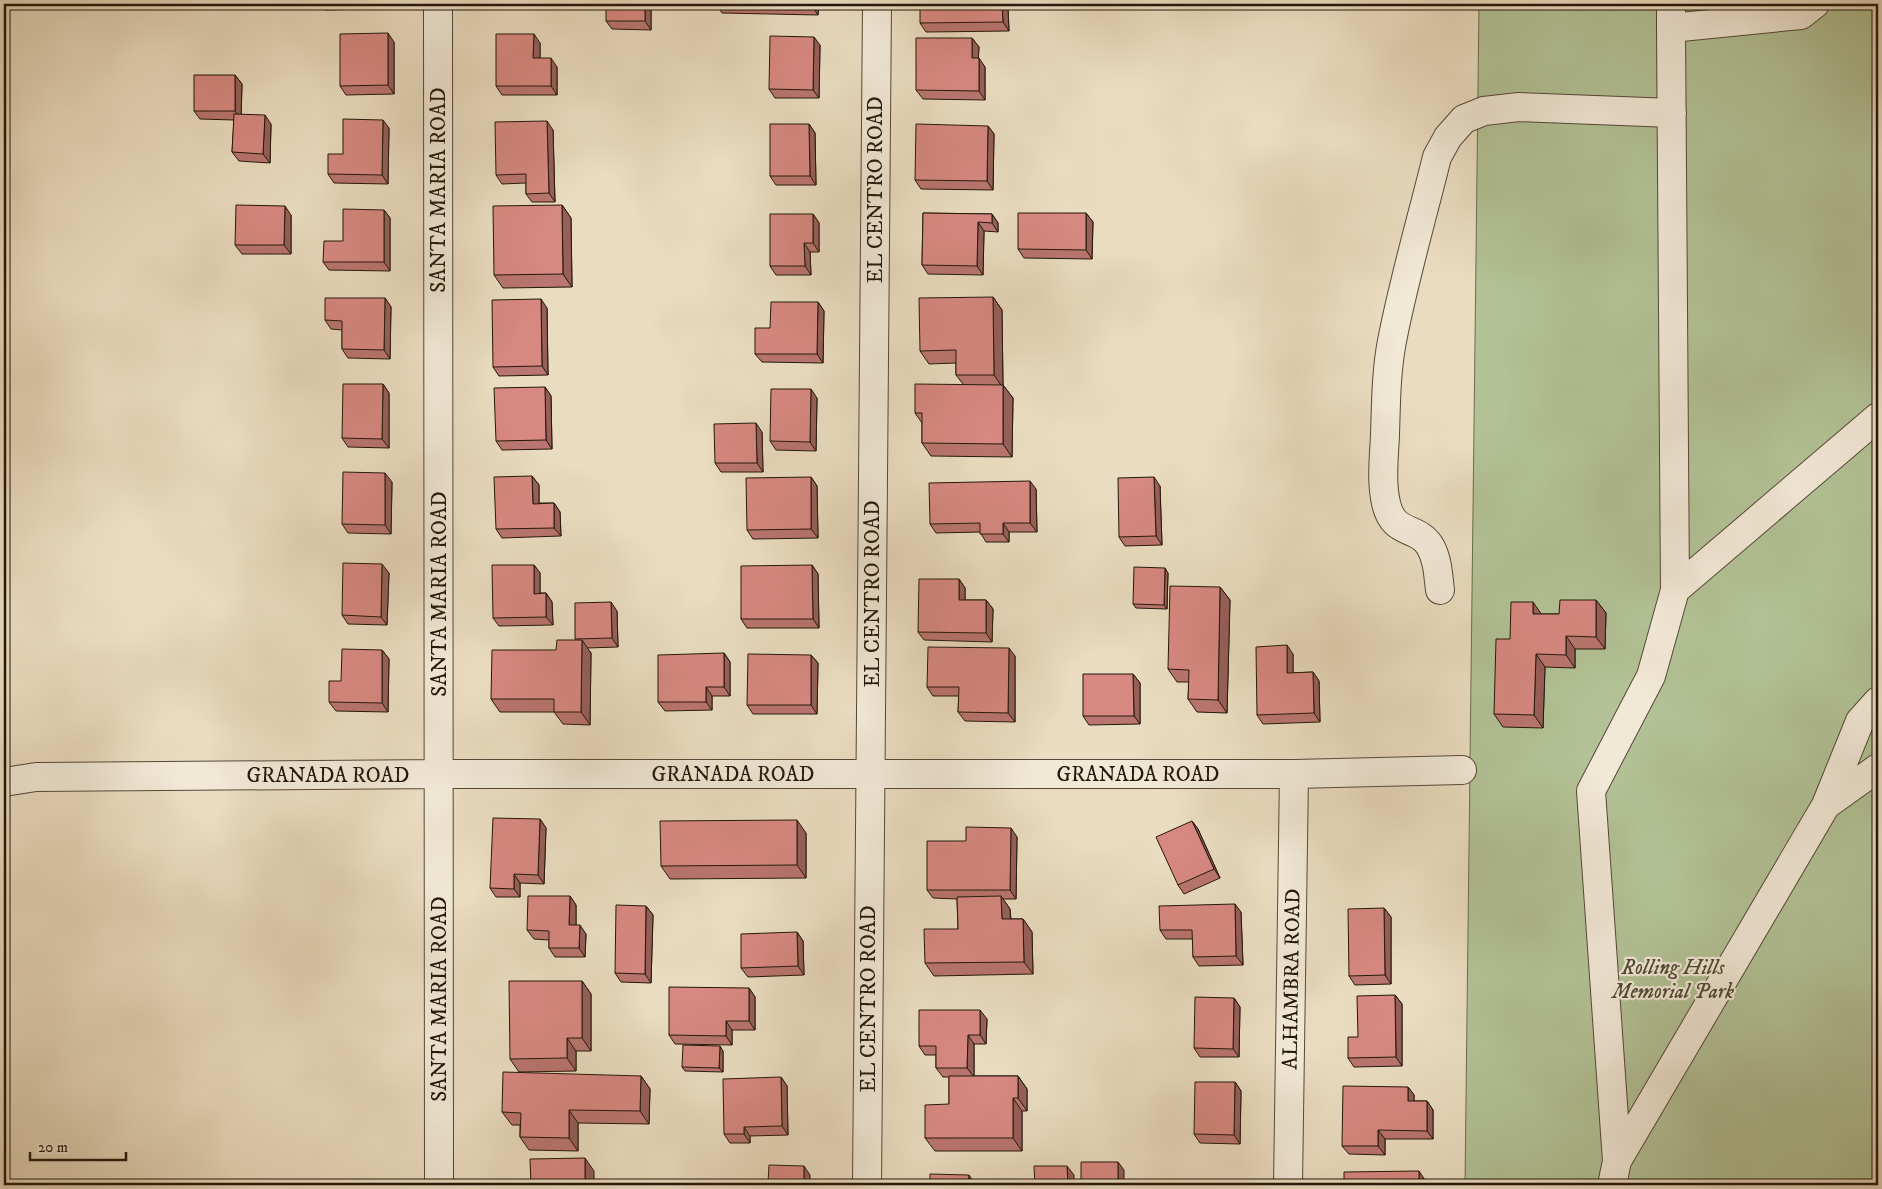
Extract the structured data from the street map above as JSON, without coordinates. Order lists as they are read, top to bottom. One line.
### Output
{"streets":{"street":["SANTA MARIA ROAD","EL CENTRO ROAD","GRANADA ROAD","ALHAMBRA ROAD"]},"crossings":[["SANTA MARIA ROAD","GRANADA ROAD"],["EL CENTRO ROAD","GRANADA ROAD"],["GRANADA ROAD","ALHAMBRA ROAD"]],"parks":["Rolling Hills Memorial Park"],"scale_bar":"20 m"}
